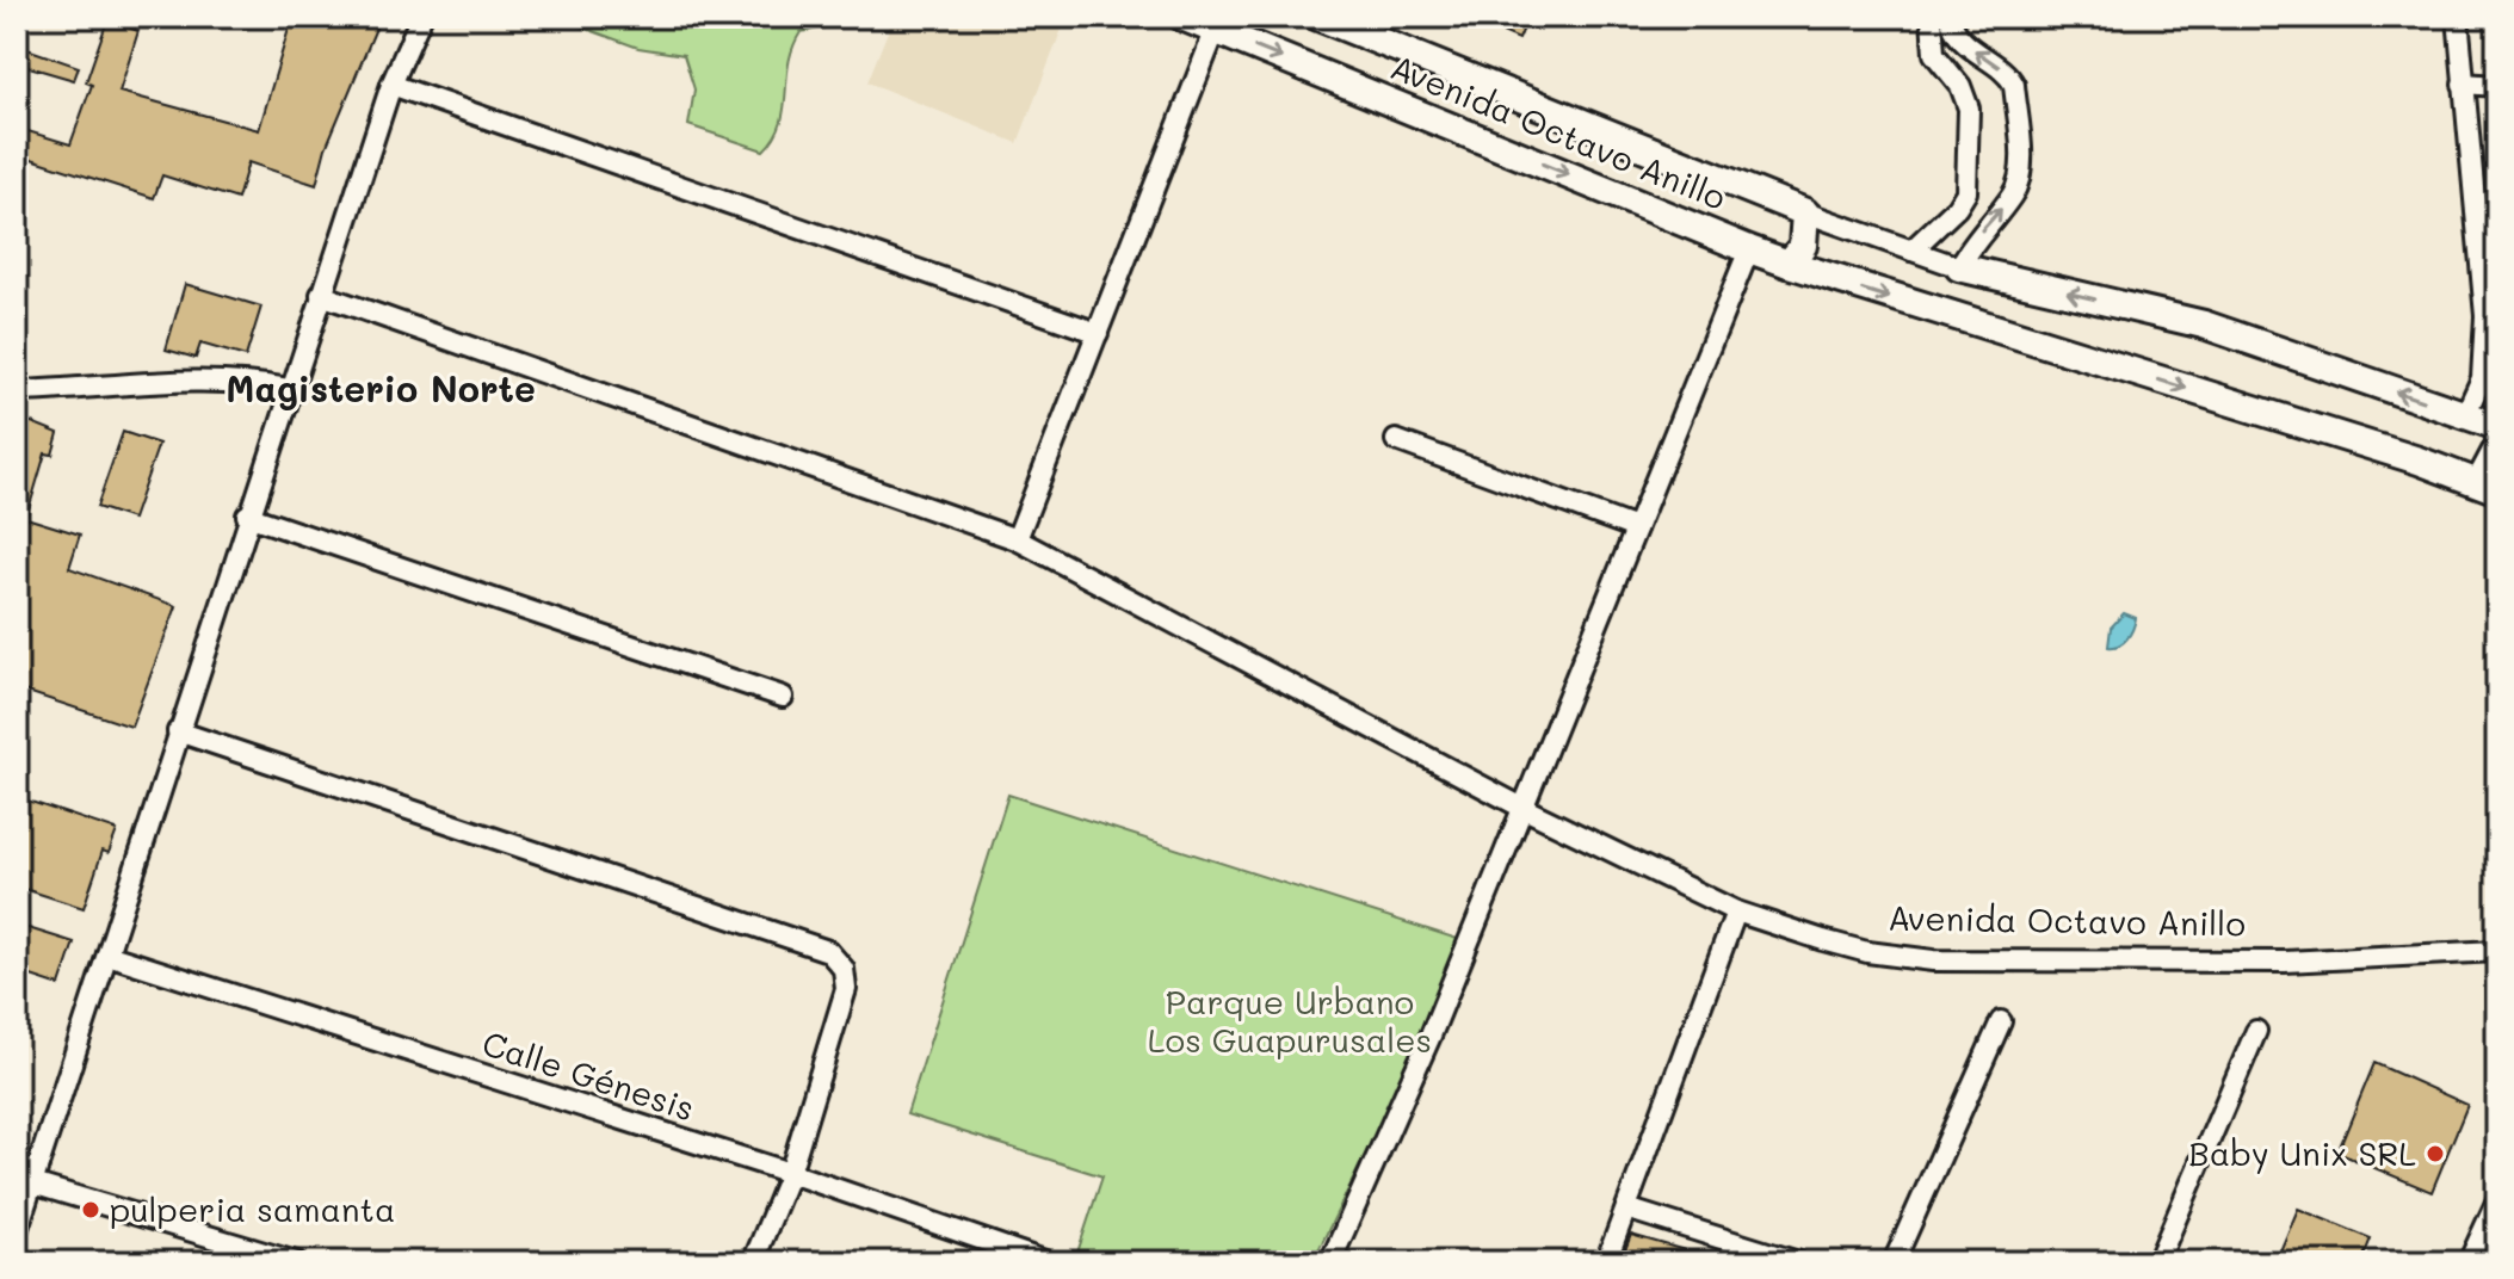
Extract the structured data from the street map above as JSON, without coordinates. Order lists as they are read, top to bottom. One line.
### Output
{"streets":{"street":["Avenida Octavo Anillo","Calle Génesis"]},"districts":["Magisterio Norte"],"parks":["Parque Urbano Los Guapurusales"],"places":["Baby Unix SRL","pulperia samanta"]}
